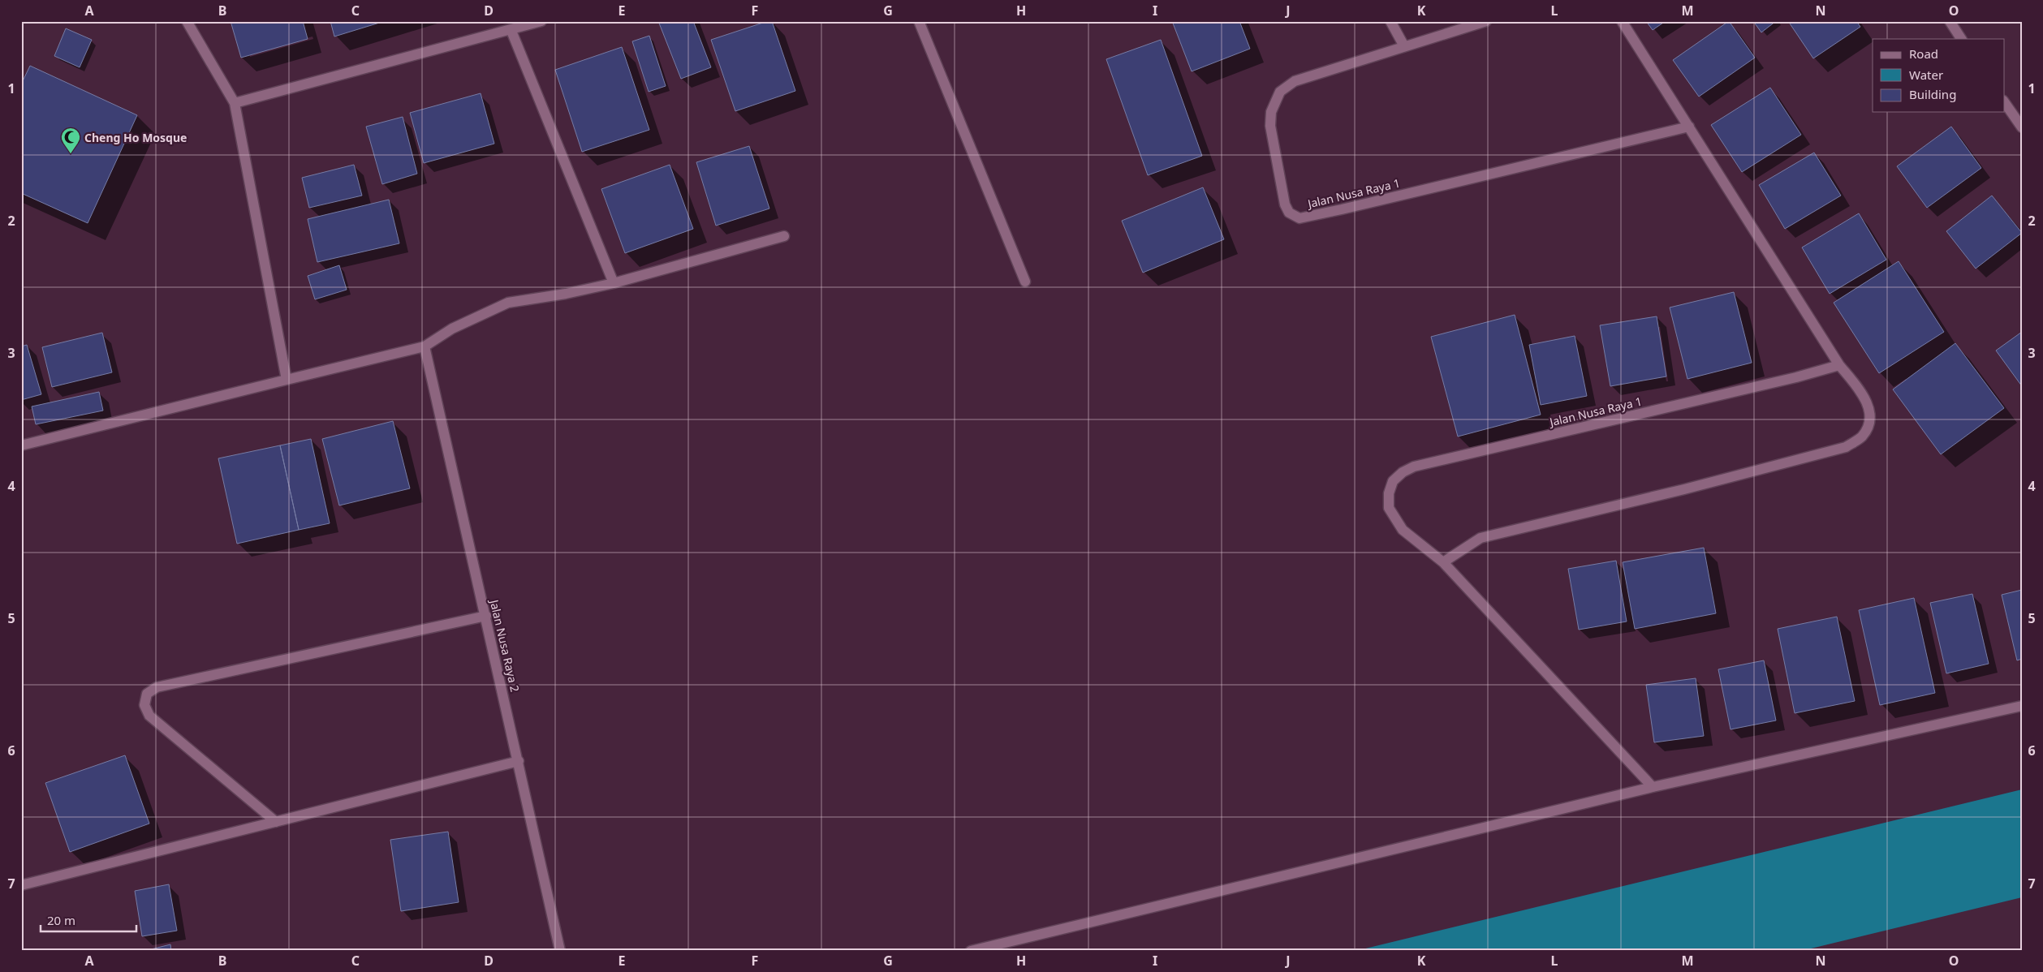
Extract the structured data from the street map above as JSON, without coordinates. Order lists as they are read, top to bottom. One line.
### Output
{"streets":{"street":["Jalan Nusa Raya 1","Jalan Nusa Raya 2"]},"places":{"mosque":["Cheng Ho Mosque"]},"legend":["Road","Water","Building"],"scale_bar":"20 m","grid":{"columns":["A","B","C","D","E","F","G","H","I","J","K","L","M","N","O"],"rows":["1","2","3","4","5","6","7"]}}
